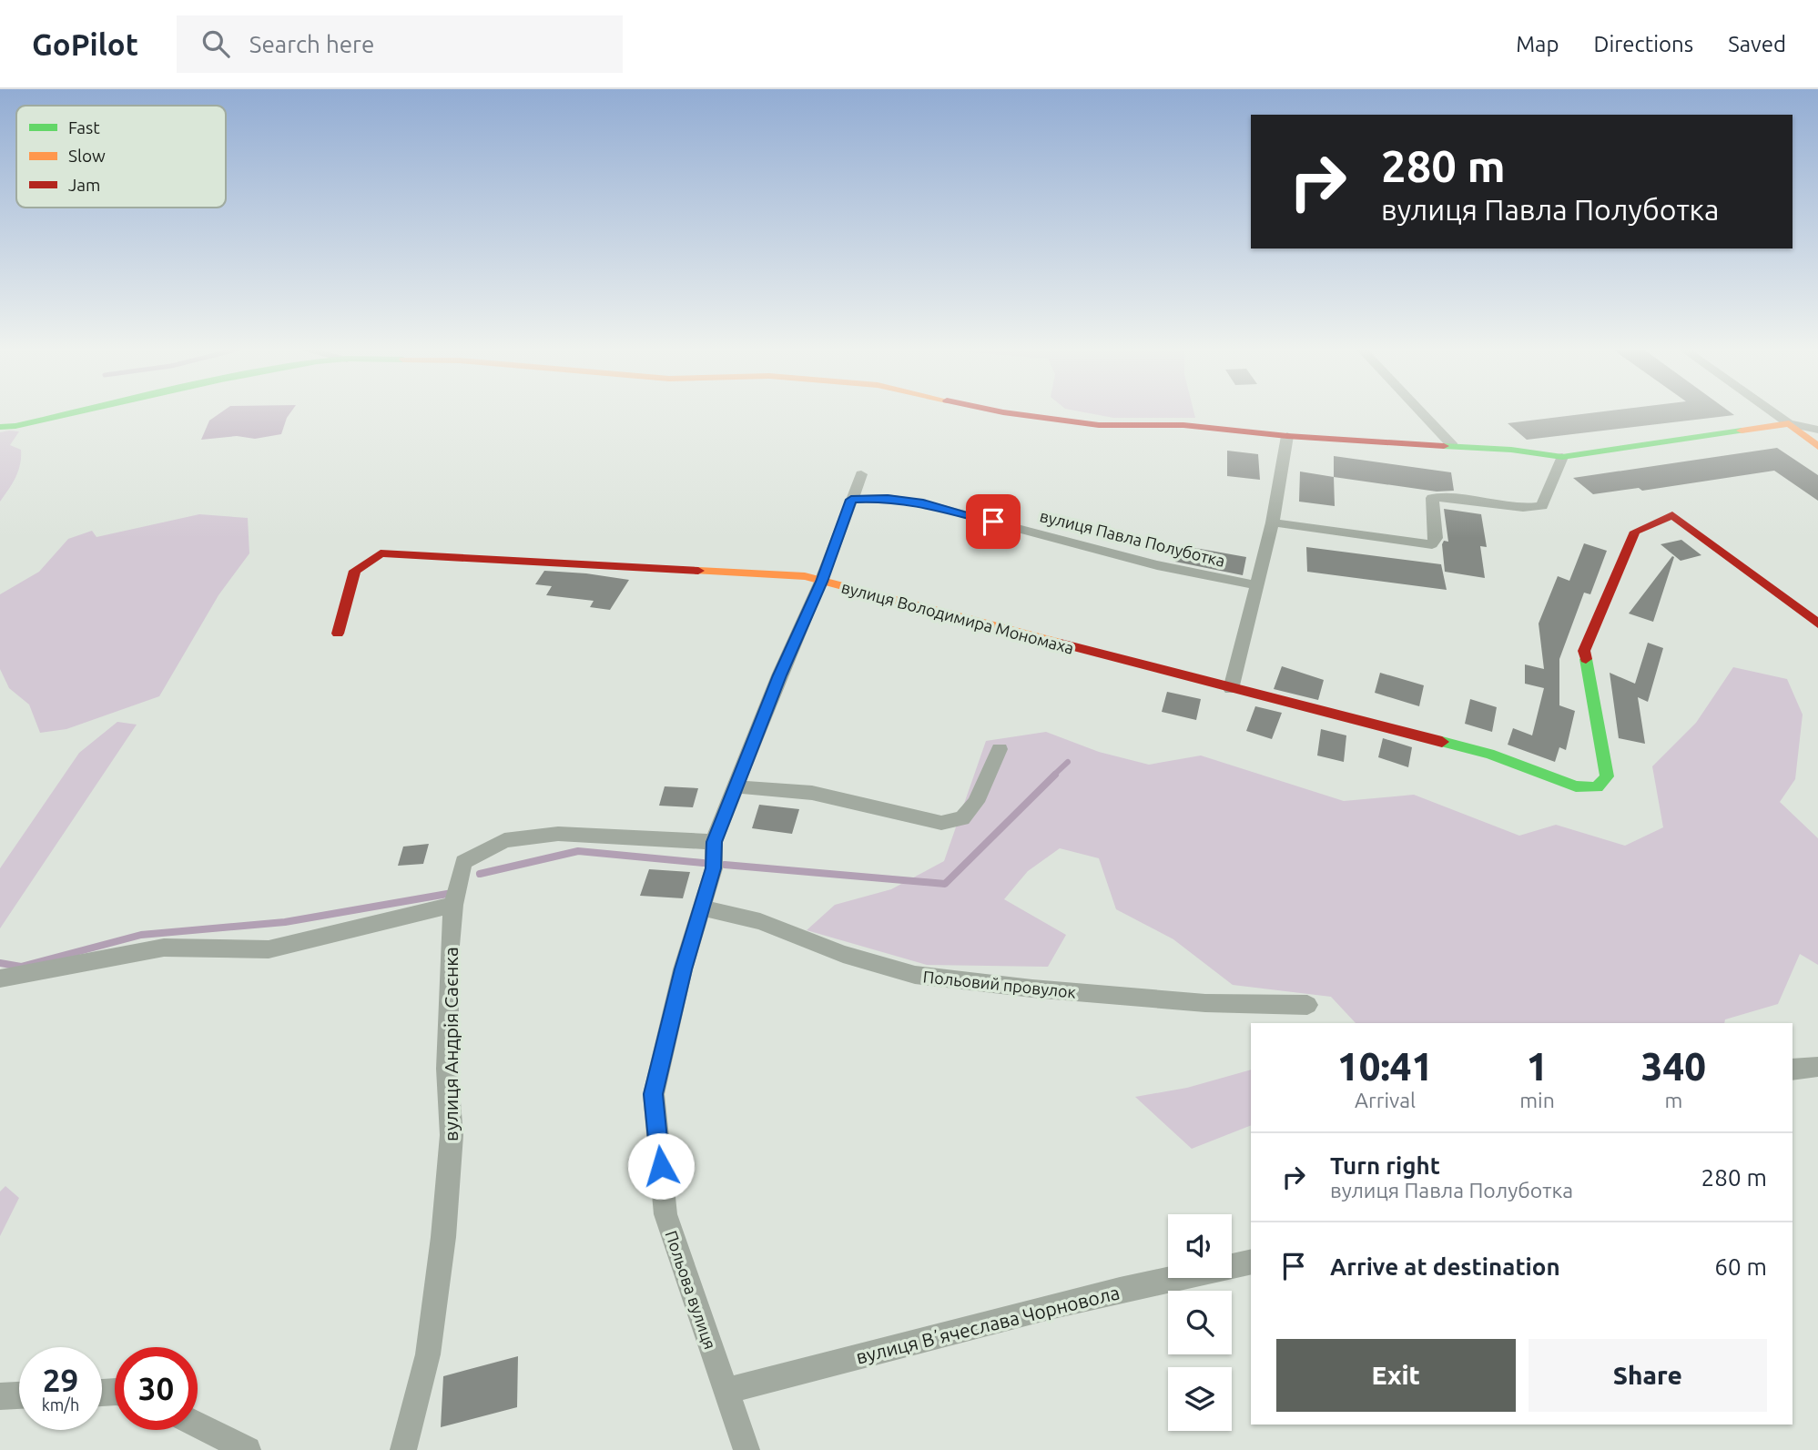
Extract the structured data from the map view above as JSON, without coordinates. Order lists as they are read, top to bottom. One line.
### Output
{"streets":{"street":["вулиця Павла Полуботка","вулиця Володимира Мономаха","Польовий провулок","вулиця Андрія Саєнка","Польова вулиця","вулиця Вʼячеслава Чорновола"]},"crossings":[["вулиця Павла Полуботка","Польова вулиця"],["вулиця Володимира Мономаха","Польова вулиця"],["Польовий провулок","Польова вулиця"],["вулиця Андрія Саєнка","Польова вулиця"],["Польова вулиця","вулиця Вʼячеслава Чорновола"]],"legend":["Fast","Slow","Jam"],"page":{"header":"GoPilot","search":"Search here","nav":["Map","Directions","Saved"],"turn":["280 m","вулиця Павла Полуботка"],"eta":["10:41","Arrival","1","min","340","m"],"list":[{"name":"Turn right","note":"вулиця Павла Полуботка","value":"280 m"},{"name":"Arrive at destination","value":"60 m"}],"buttons":["Exit","Share"],"speed":"29 km/h","limit":"30"}}
